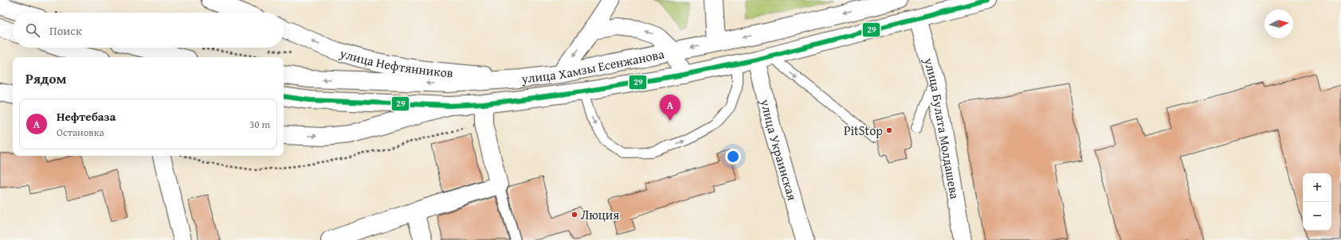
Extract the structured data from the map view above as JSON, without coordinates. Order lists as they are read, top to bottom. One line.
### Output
{"streets":{"main road":["улица Нефтянников","улица Хамзы Есенжанова","улица Булата Молдашева","улица Украинская"]},"crossings":[["улица Нефтянников","улица Хамзы Есенжанова"],["улица Хамзы Есенжанова","улица Булата Молдашева"],["улица Хамзы Есенжанова","улица Украинская"]],"places":["PitStop","Люция"],"lines":["transit line 29"],"north":"right","page":{"search":"Поиск","heading":"Рядом","pins":"A","list":[{"mark":"A","name":"Нефтебаза","note":"Остановка","value":"30 m"}],"map_buttons":["+","−"]}}
